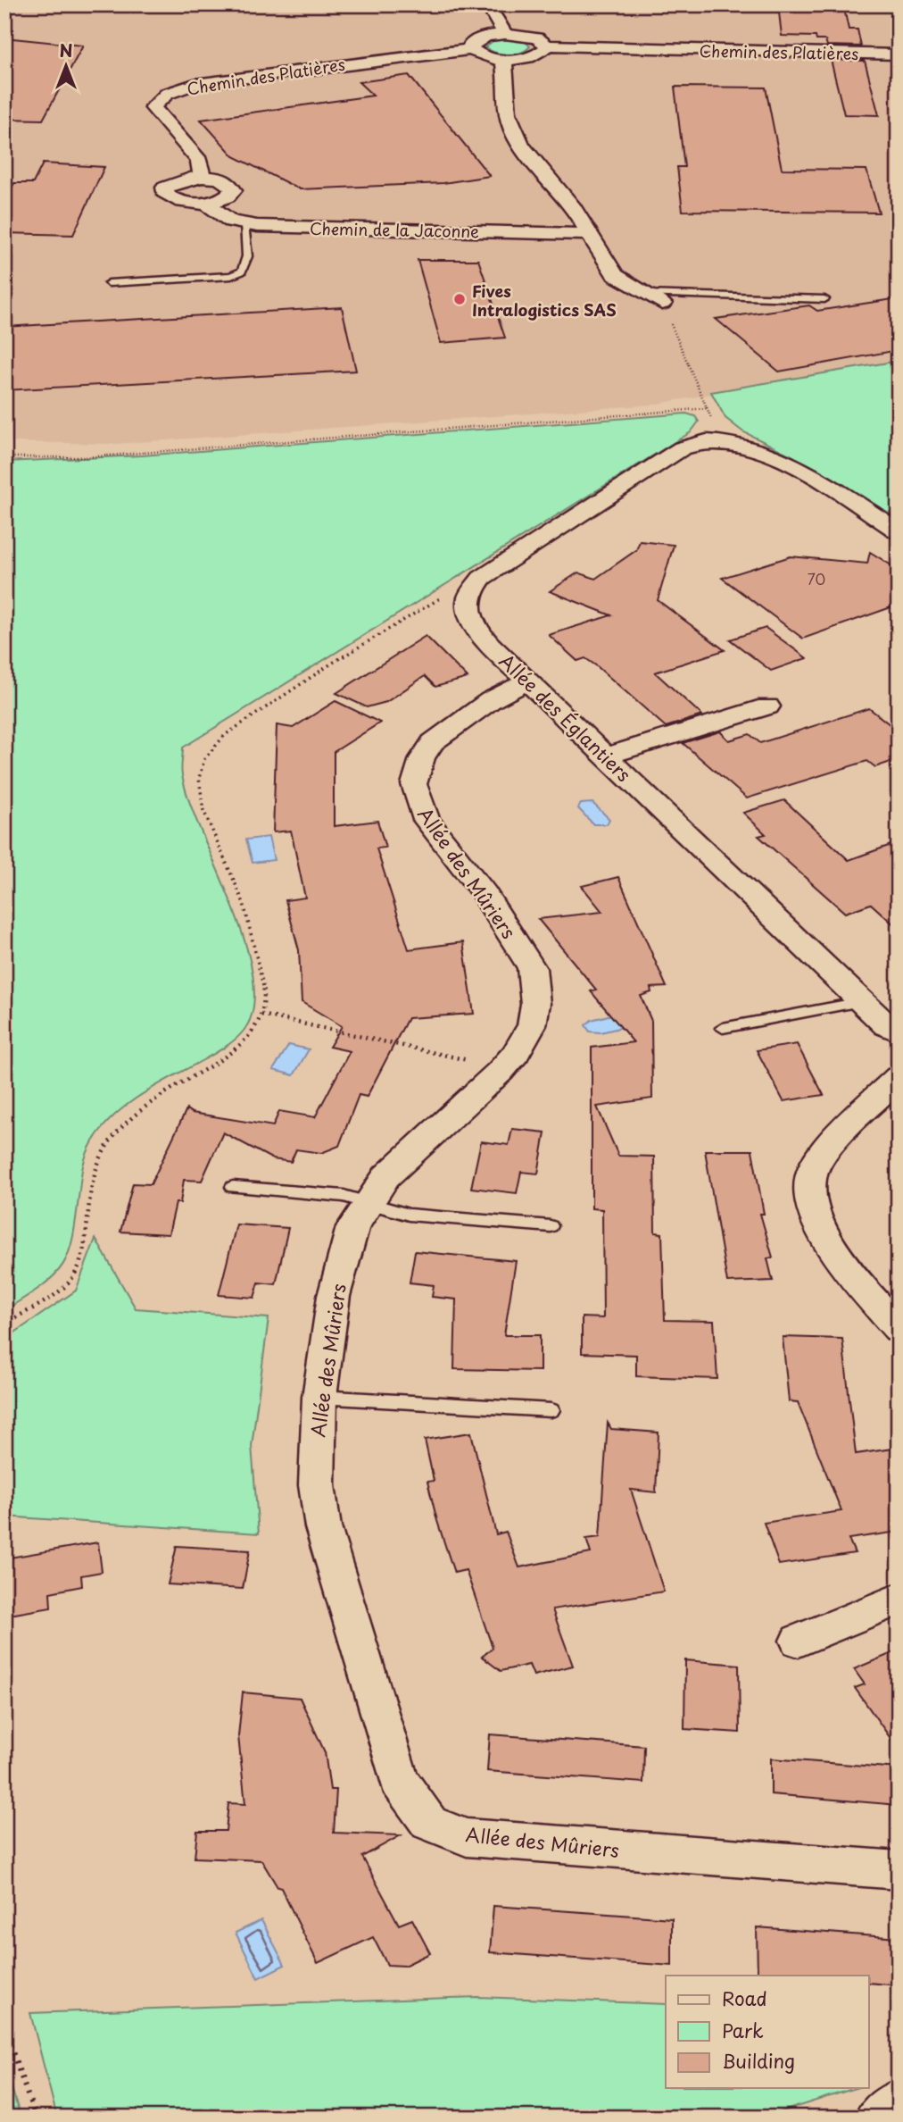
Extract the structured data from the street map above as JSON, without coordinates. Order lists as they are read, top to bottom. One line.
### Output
{"streets":{"street":["Chemin des Platières","Chemin de la Jaconne","Allée des Églantiers","Allée des Mûriers"]},"crossings":[["Allée des Églantiers","Allée des Mûriers"]],"places":["Fives Intralogistics SAS"],"house_numbers":["70"],"legend":["Road","Park","Building"],"north":"top"}
